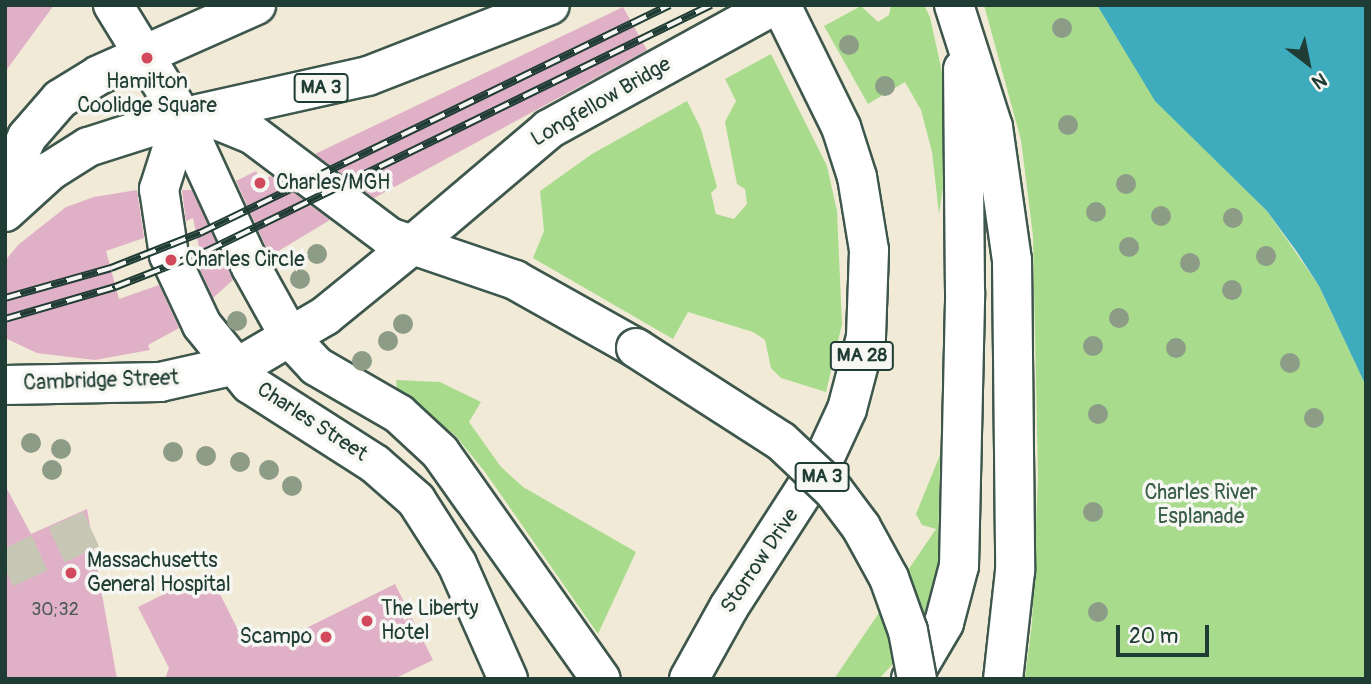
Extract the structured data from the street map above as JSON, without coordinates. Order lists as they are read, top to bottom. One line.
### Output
{"streets":{"main road":["MA 3","Longfellow Bridge","MA 28","Cambridge Street","Charles Street","Storrow Drive"]},"crossings":[["MA 3","Longfellow Bridge"],["MA 3","Cambridge Street"],["MA 3","Charles Street"],["Longfellow Bridge","Cambridge Street"],["Cambridge Street","Charles Street"]],"parks":["Charles River Esplanade"],"places":["Hamilton Coolidge Square","Charles/MGH","Charles Circle","Massachusetts General Hospital","The Liberty Hotel","Scampo"],"house_numbers":["30;32"],"scale_bar":"20 m","north":"bottom right"}
